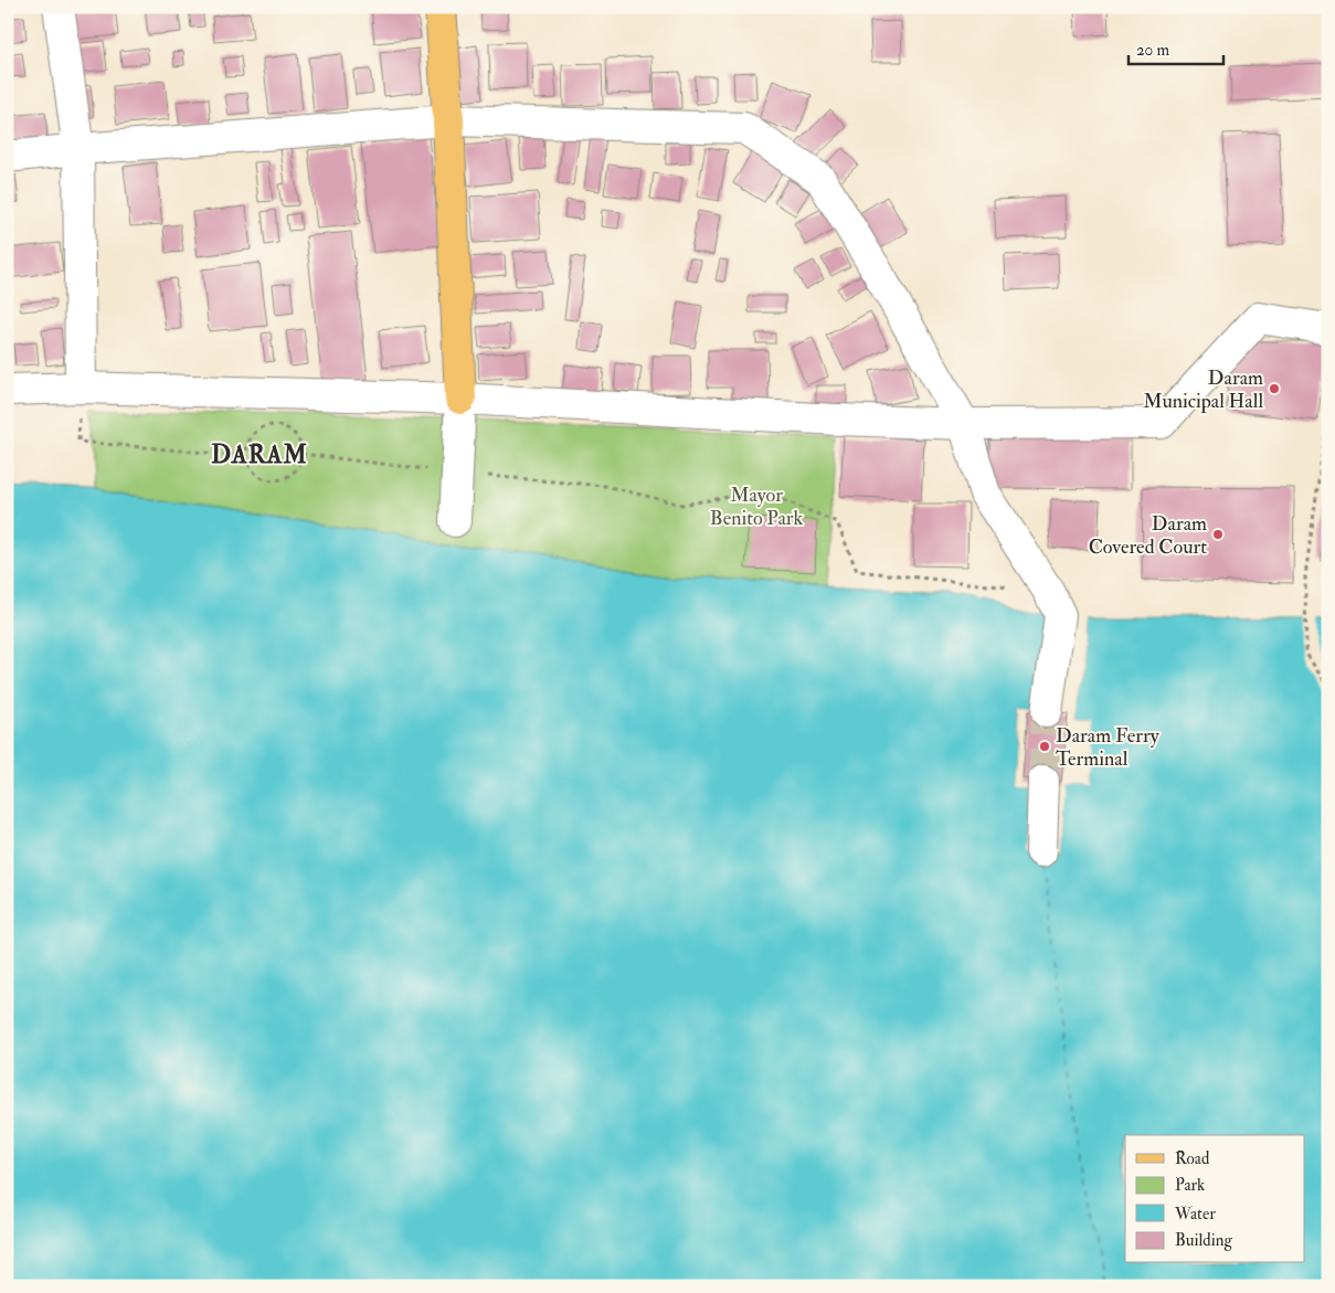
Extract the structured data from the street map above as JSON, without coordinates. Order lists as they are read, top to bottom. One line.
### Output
{"districts":["DARAM"],"parks":["Mayor Benito Park"],"places":["Daram Municipal Hall","Daram Covered Court","Daram Ferry Terminal"],"legend":["Road","Park","Water","Building"],"scale_bar":"20 m"}
